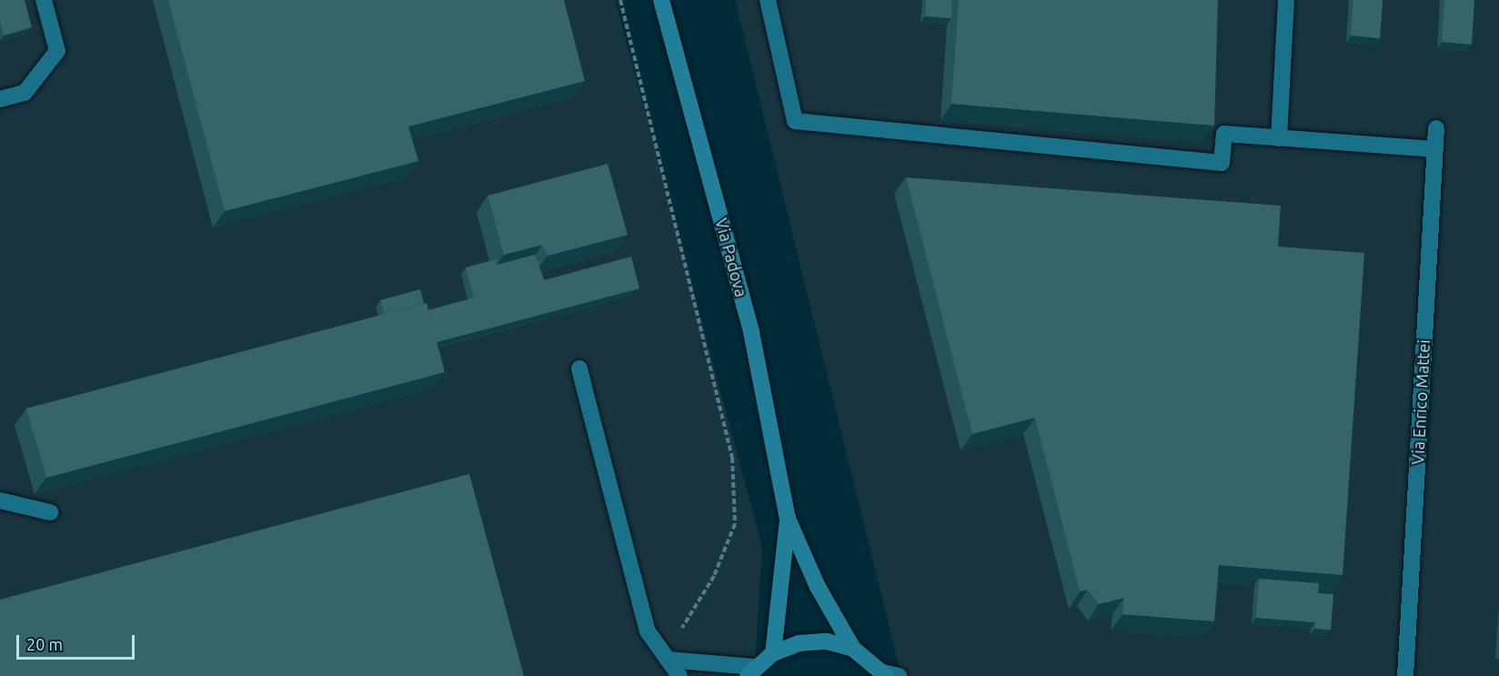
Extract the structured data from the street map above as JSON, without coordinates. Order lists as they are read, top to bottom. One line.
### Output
{"streets":{"main road":["Via Padova"],"street":["Via Enrico Mattei"]},"scale_bar":"20 m"}
